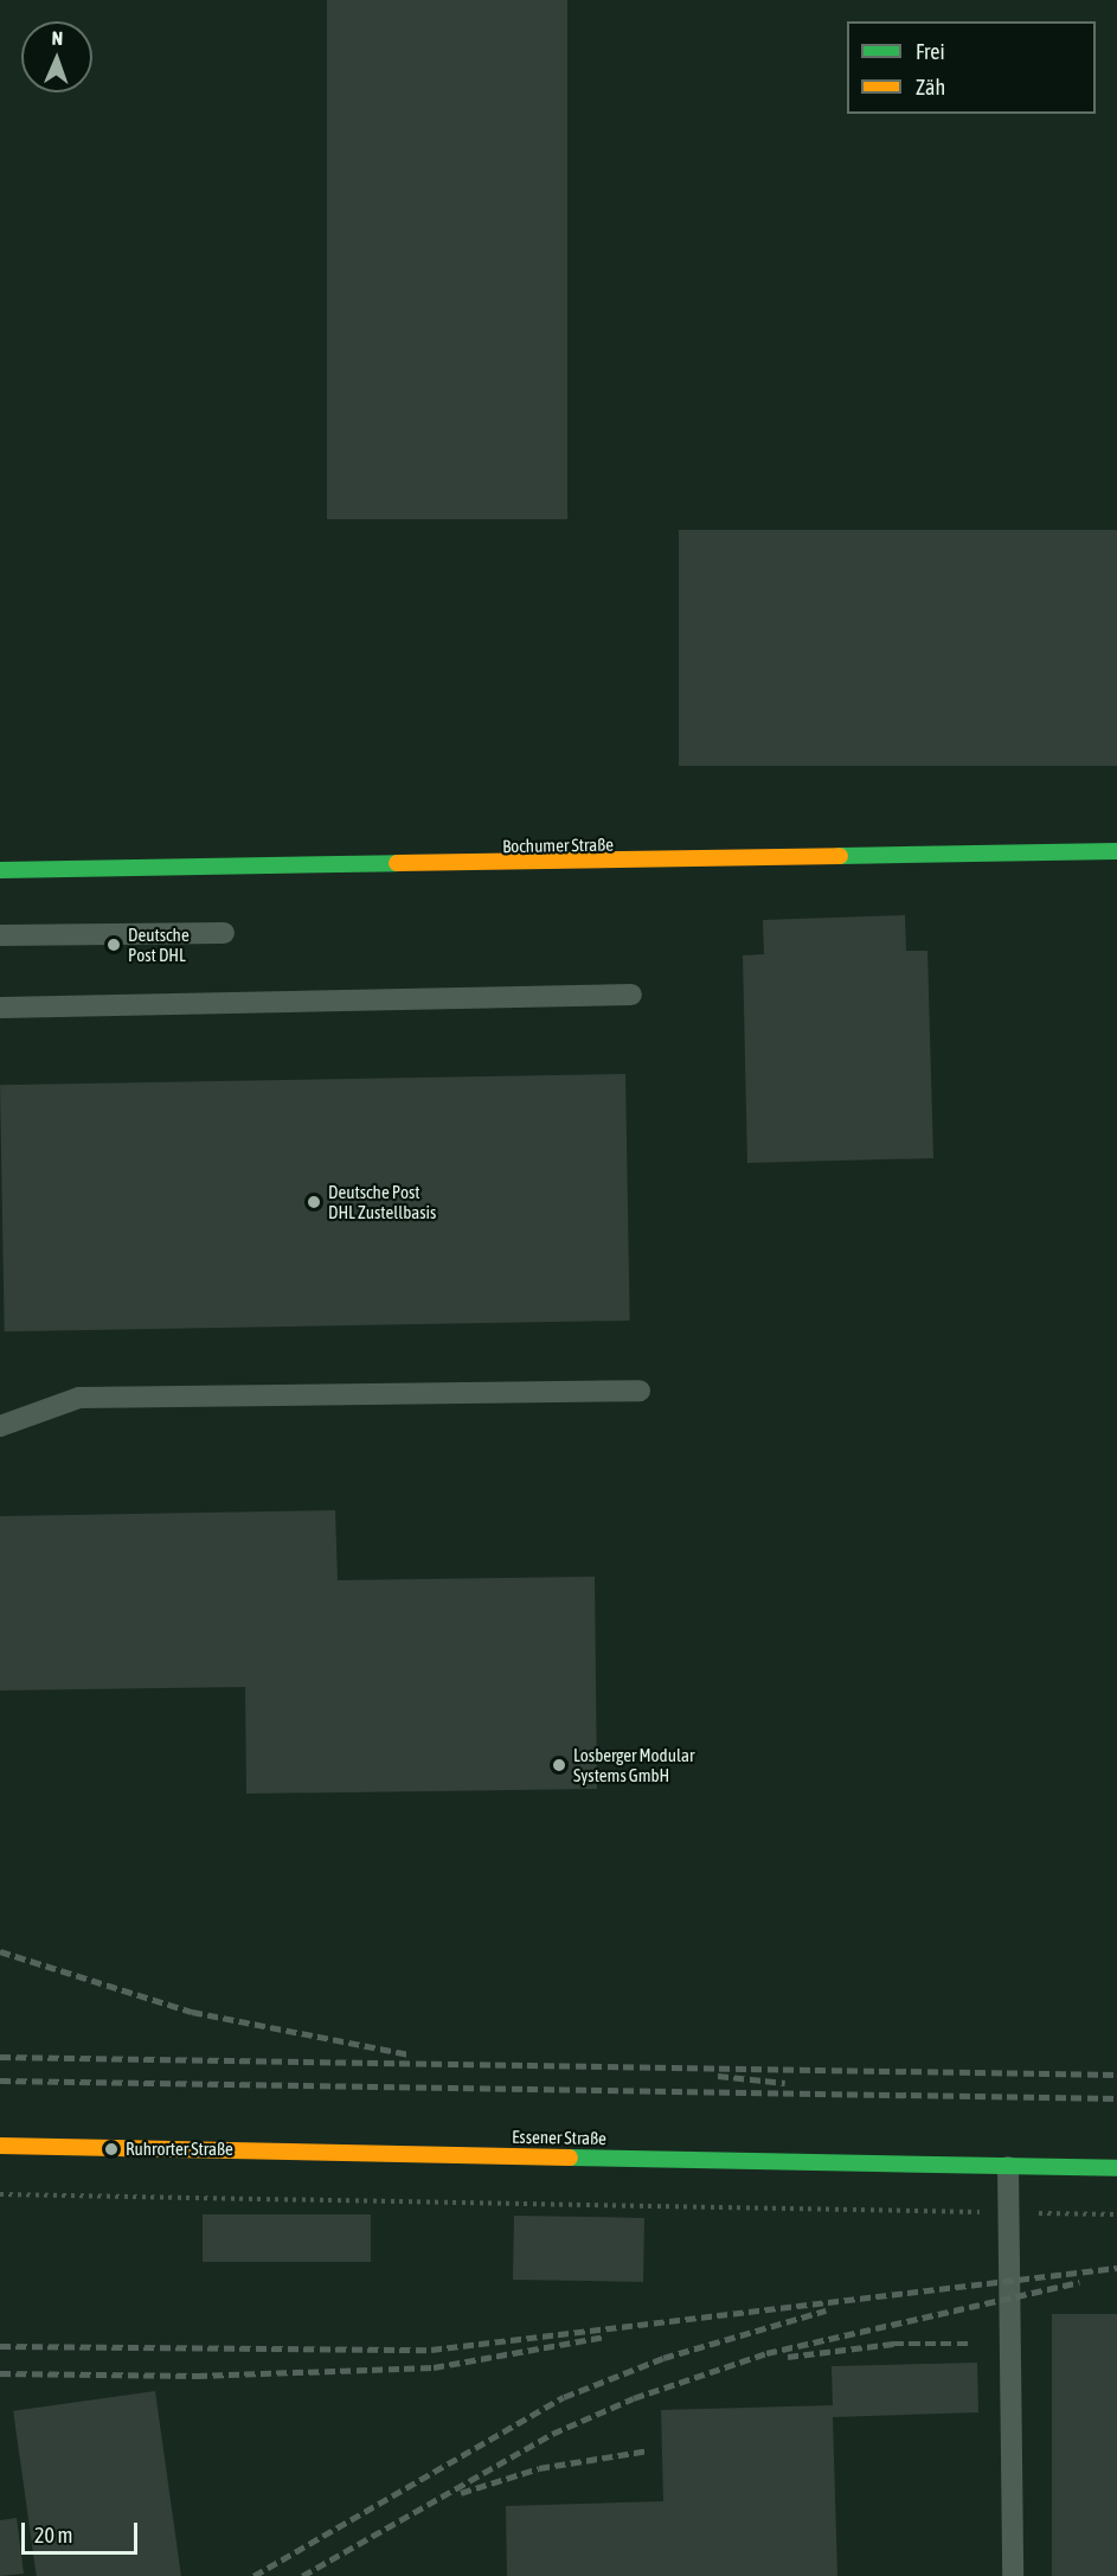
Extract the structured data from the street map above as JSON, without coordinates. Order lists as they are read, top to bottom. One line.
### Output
{"streets":{"street":["Bochumer Straße","Essener Straße"]},"places":["Deutsche Post DHL","Deutsche Post DHL Zustellbasis","Losberger Modular Systems GmbH","Ruhrorter Straße"],"legend":["Frei","Zäh"],"scale_bar":"20 m","north":"top"}
